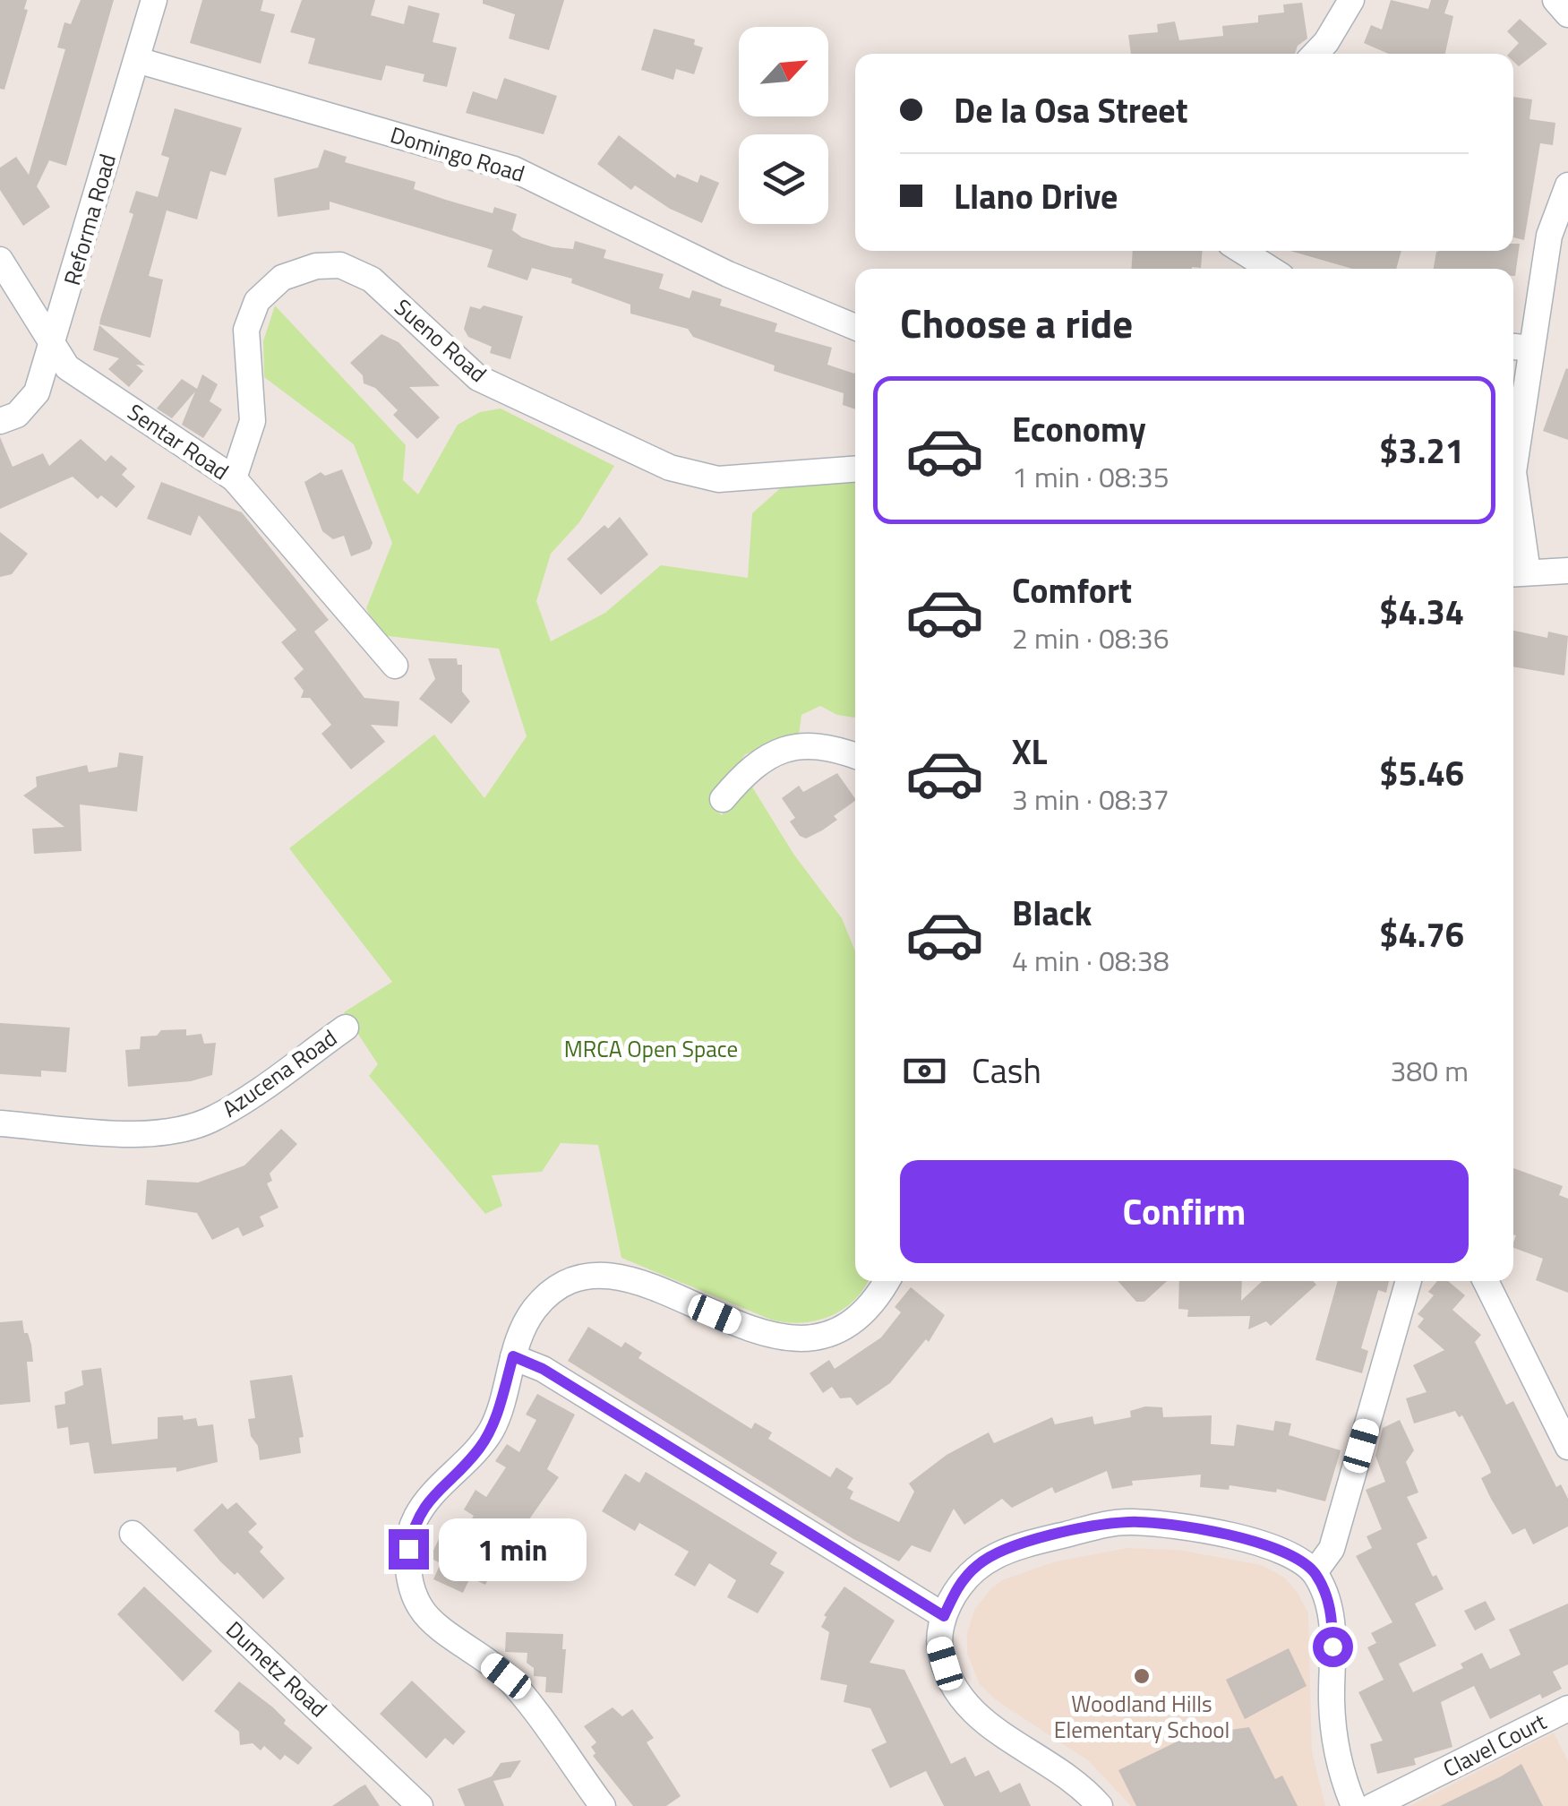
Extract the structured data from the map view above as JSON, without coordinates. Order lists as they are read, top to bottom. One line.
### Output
{"streets":{"street":["Domingo Road","Reforma Road","Sueno Road","Sentar Road","Azucena Road","Dumetz Road","Clavel Court"]},"crossings":[["Domingo Road","Reforma Road"],["Reforma Road","Sentar Road"],["Sueno Road","Sentar Road"]],"parks":["MRCA Open Space"],"places":["Woodland Hills Elementary School"],"north":"top right","page":{"banner":["De la Osa Street","Llano Drive"],"heading":"Choose a ride","list":[{"name":"Economy","note":"1 min · 08:35","value":"$3.21"},{"name":"Comfort","note":"2 min · 08:36","value":"$4.34"},{"name":"XL","note":"3 min · 08:37","value":"$5.46"},{"name":"Black","note":"4 min · 08:38","value":"$4.76"}],"pay":["Cash","380 m"],"buttons":"Confirm","bubble":"1 min"}}
